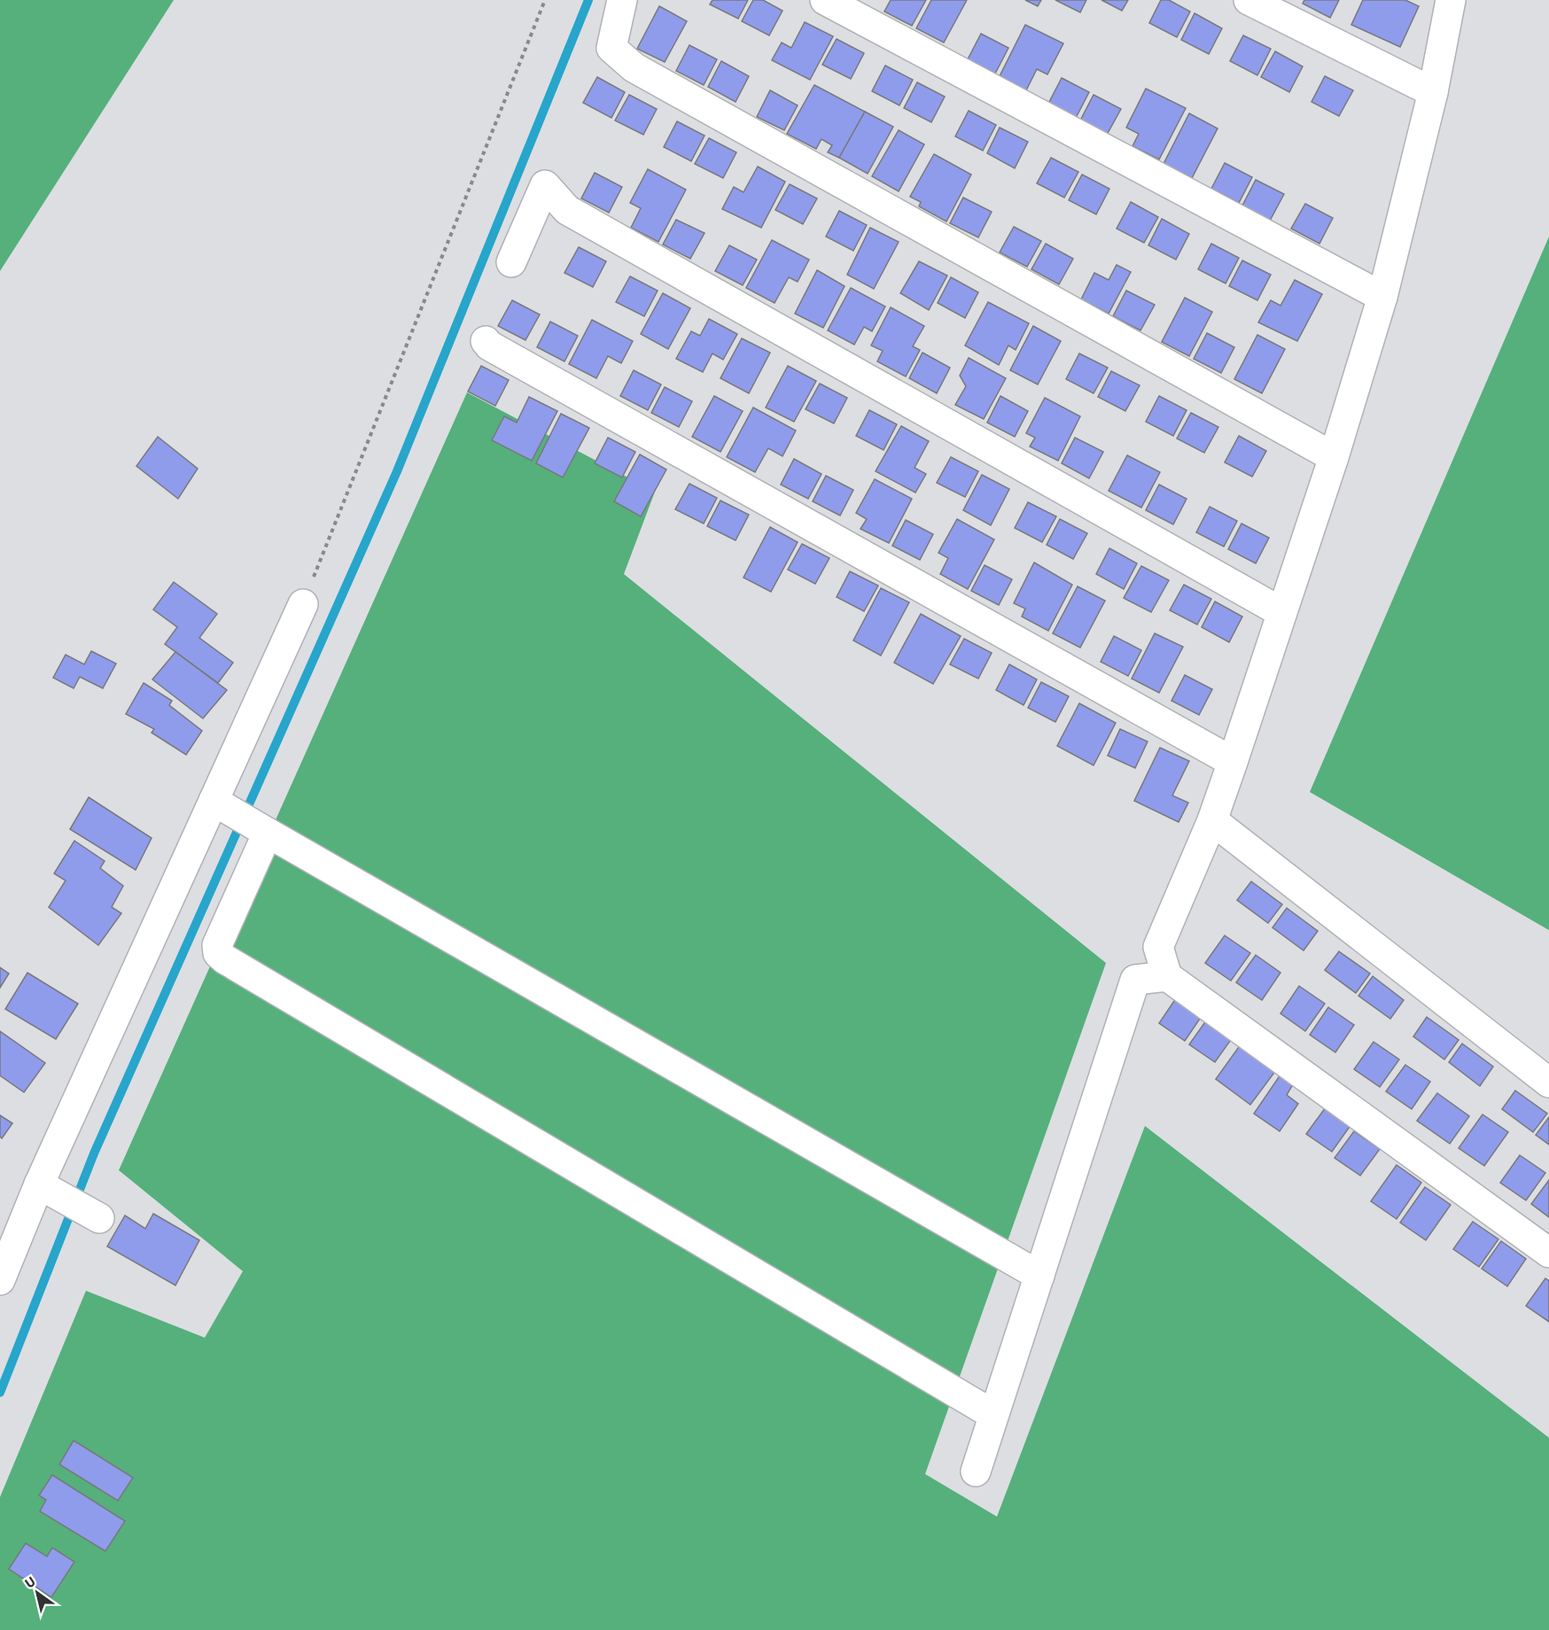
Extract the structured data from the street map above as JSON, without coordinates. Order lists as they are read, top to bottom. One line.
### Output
{"north":"top left"}
